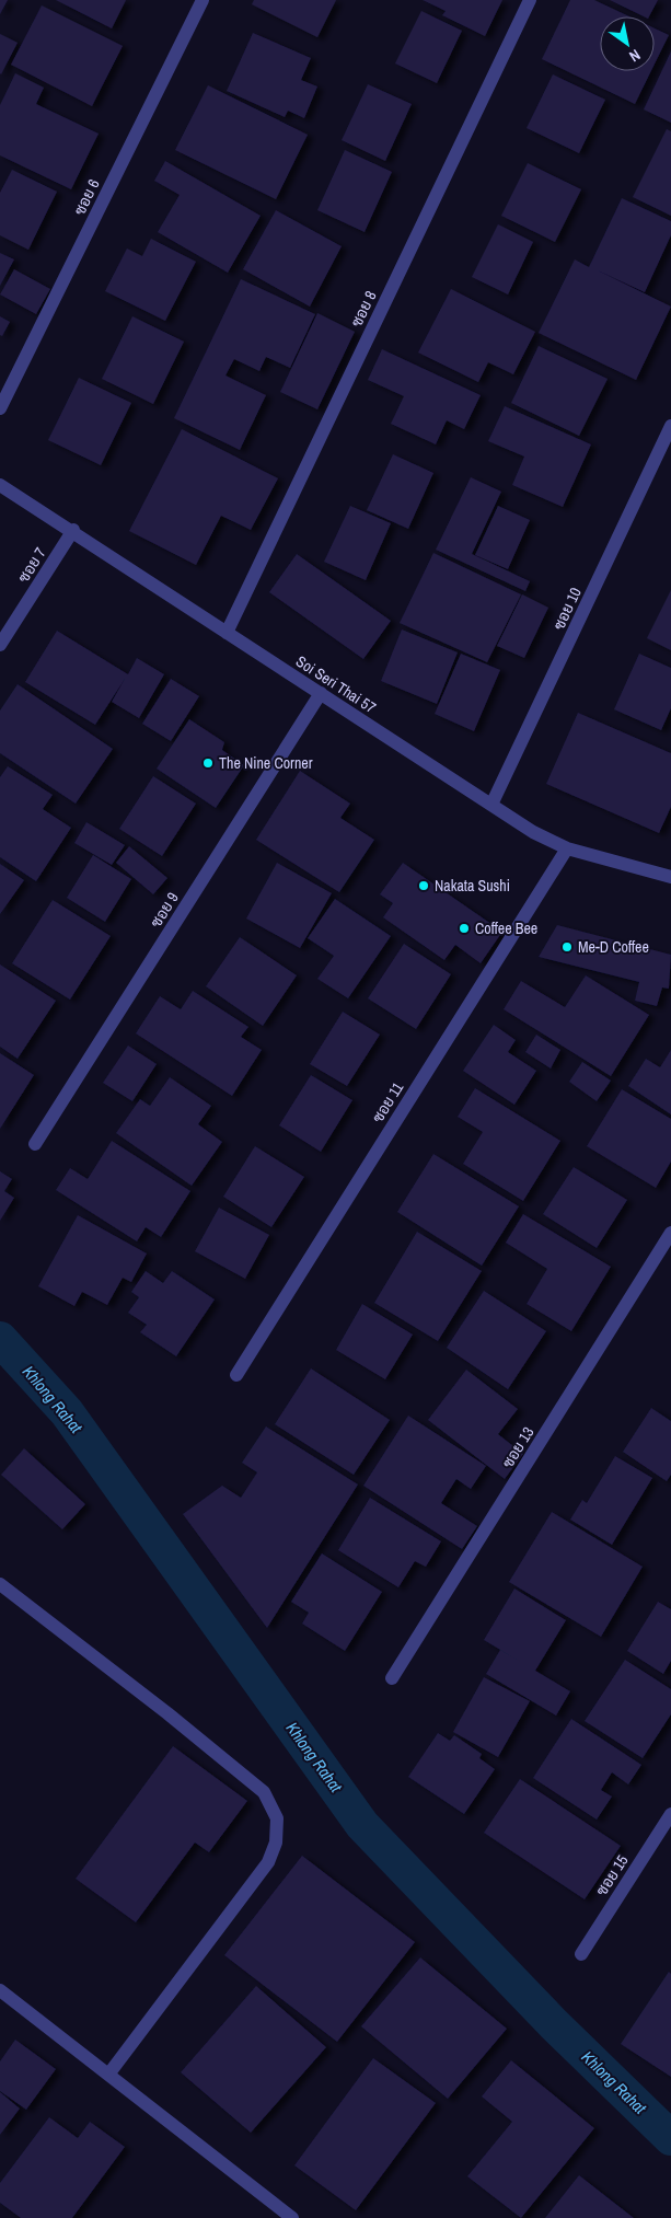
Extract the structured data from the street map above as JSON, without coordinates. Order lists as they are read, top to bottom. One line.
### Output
{"streets":{"street":["ซอย 6","ซอย 8","ซอย 7","ซอย 10","Soi Seri Thai 57","ซอย 9","ซอย 11","ซอย 13","ซอย 15"]},"crossings":[["ซอย 8","Soi Seri Thai 57"],["ซอย 7","Soi Seri Thai 57"],["ซอย 10","Soi Seri Thai 57"],["Soi Seri Thai 57","ซอย 9"],["Soi Seri Thai 57","ซอย 11"]],"water":["Khlong Rahat"],"places":["The Nine Corner","Nakata Sushi","Coffee Bee","Me-D Coffee"],"north":"bottom right"}
